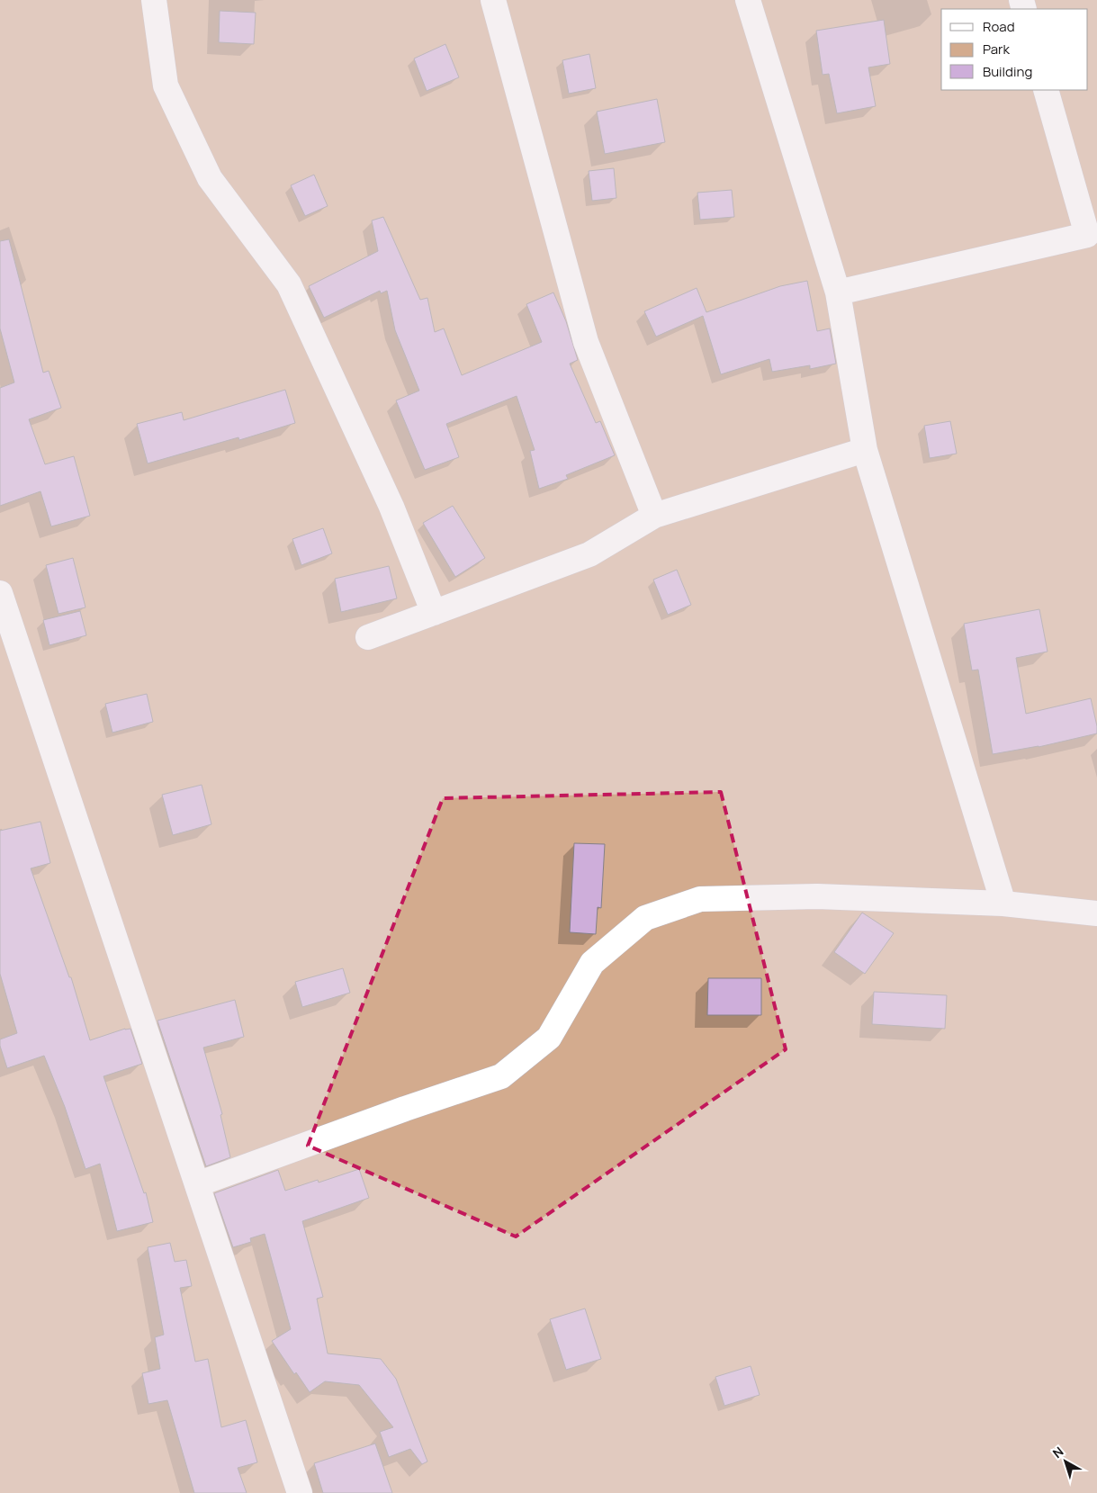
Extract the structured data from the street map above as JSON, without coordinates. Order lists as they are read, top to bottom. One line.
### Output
{"legend":["Road","Park","Building"],"north":"top left"}
